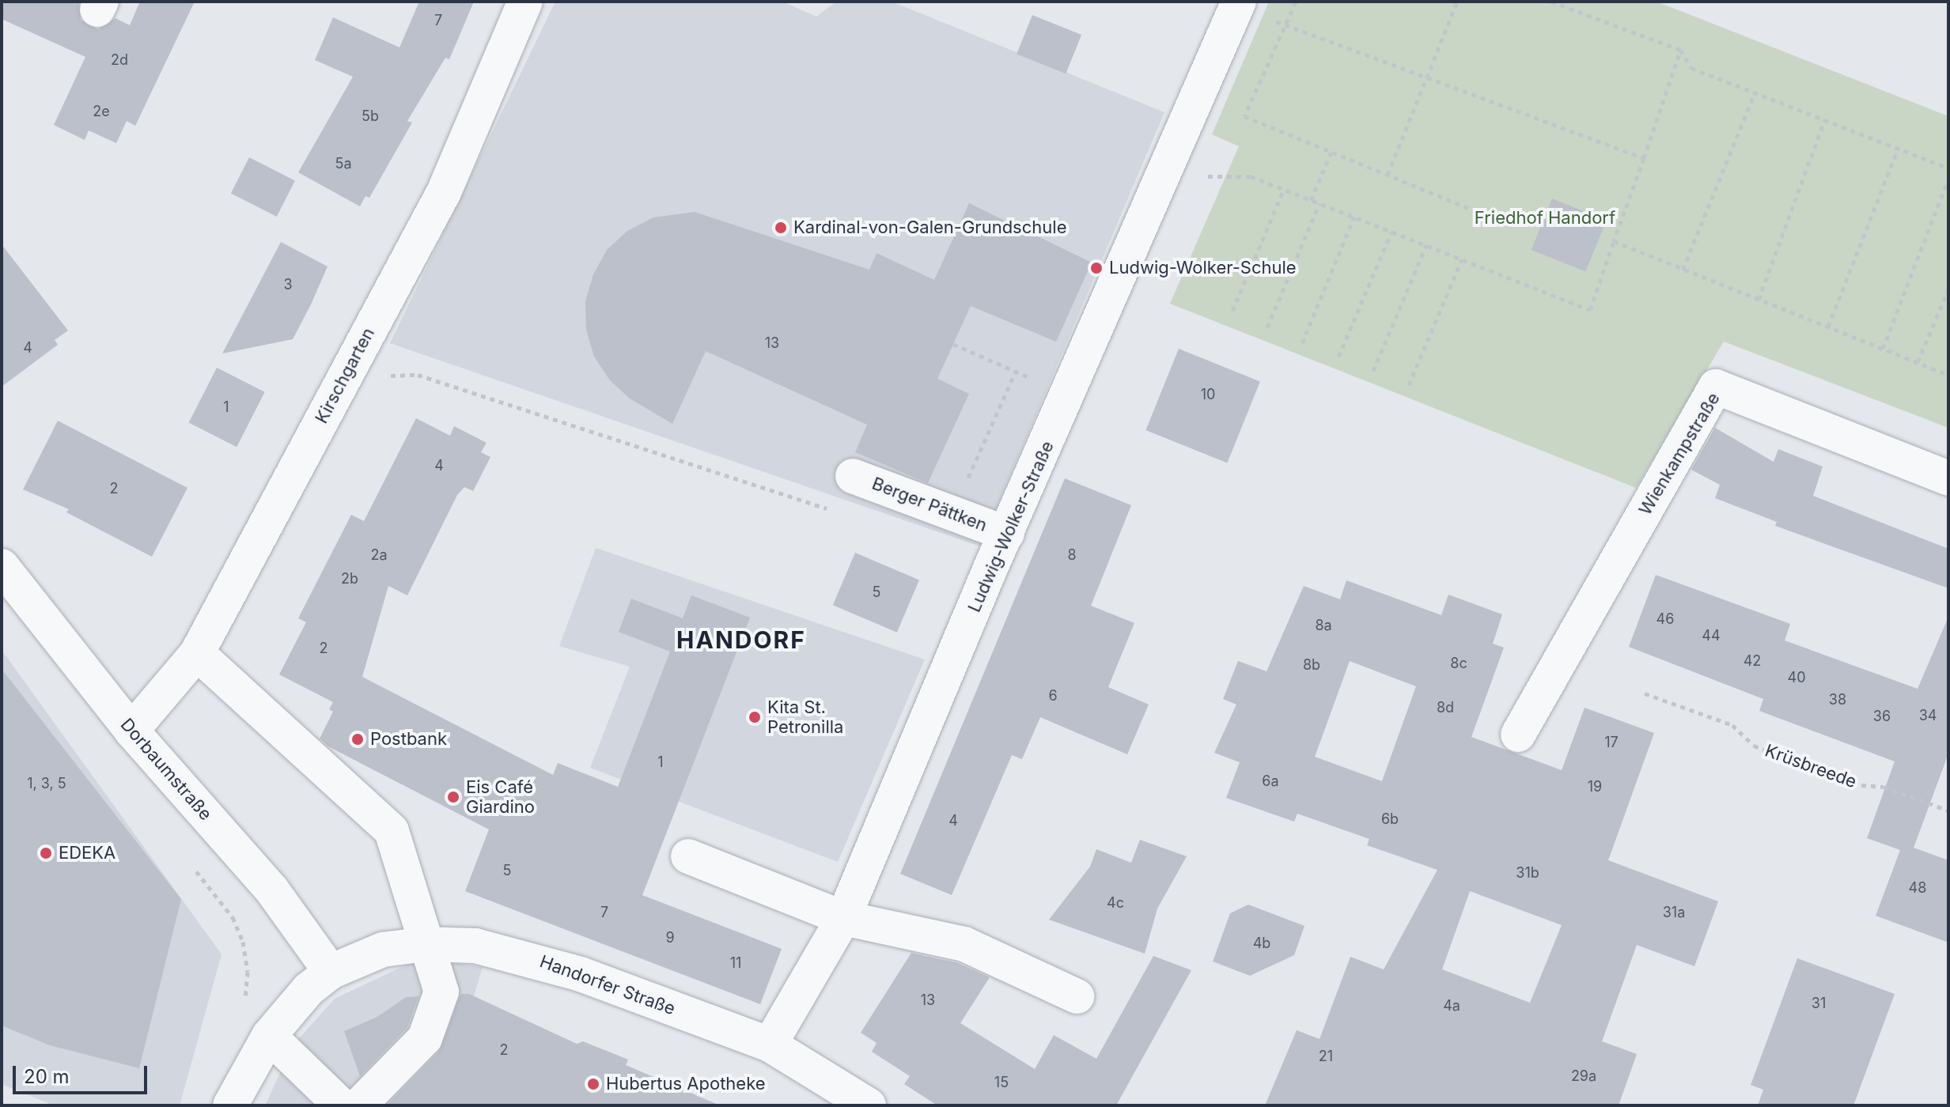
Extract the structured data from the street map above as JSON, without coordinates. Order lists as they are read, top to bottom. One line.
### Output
{"streets":{"street":["Kirschgarten","Wienkampstraße","Berger Pättken","Ludwig-Wolker-Straße","Dorbaumstraße","Handorfer Straße"],"path":["Krüsbreede"]},"crossings":[["Kirschgarten","Dorbaumstraße"],["Berger Pättken","Ludwig-Wolker-Straße"],["Ludwig-Wolker-Straße","Handorfer Straße"],["Dorbaumstraße","Handorfer Straße"]],"districts":["HANDORF"],"parks":["Friedhof Handorf"],"places":["Kardinal-von-Galen-Grundschule","Ludwig-Wolker-Schule","Kita St. Petronilla","Postbank","Eis Café Giardino","EDEKA","Hubertus Apotheke"],"house_numbers":["7","2d","2e","5b","5a","3","13","4","10","1","4","2","2a","8","2b","5","46","8a","44","2","42","8c","8b","40","6","38","8d","34","36","17","1","6a","1, 3, 5","19","6b","4","5","31b","48","4c","7","31a","9","4b","11","13","31","4a","2","21","29a","15"],"scale_bar":"20 m"}
